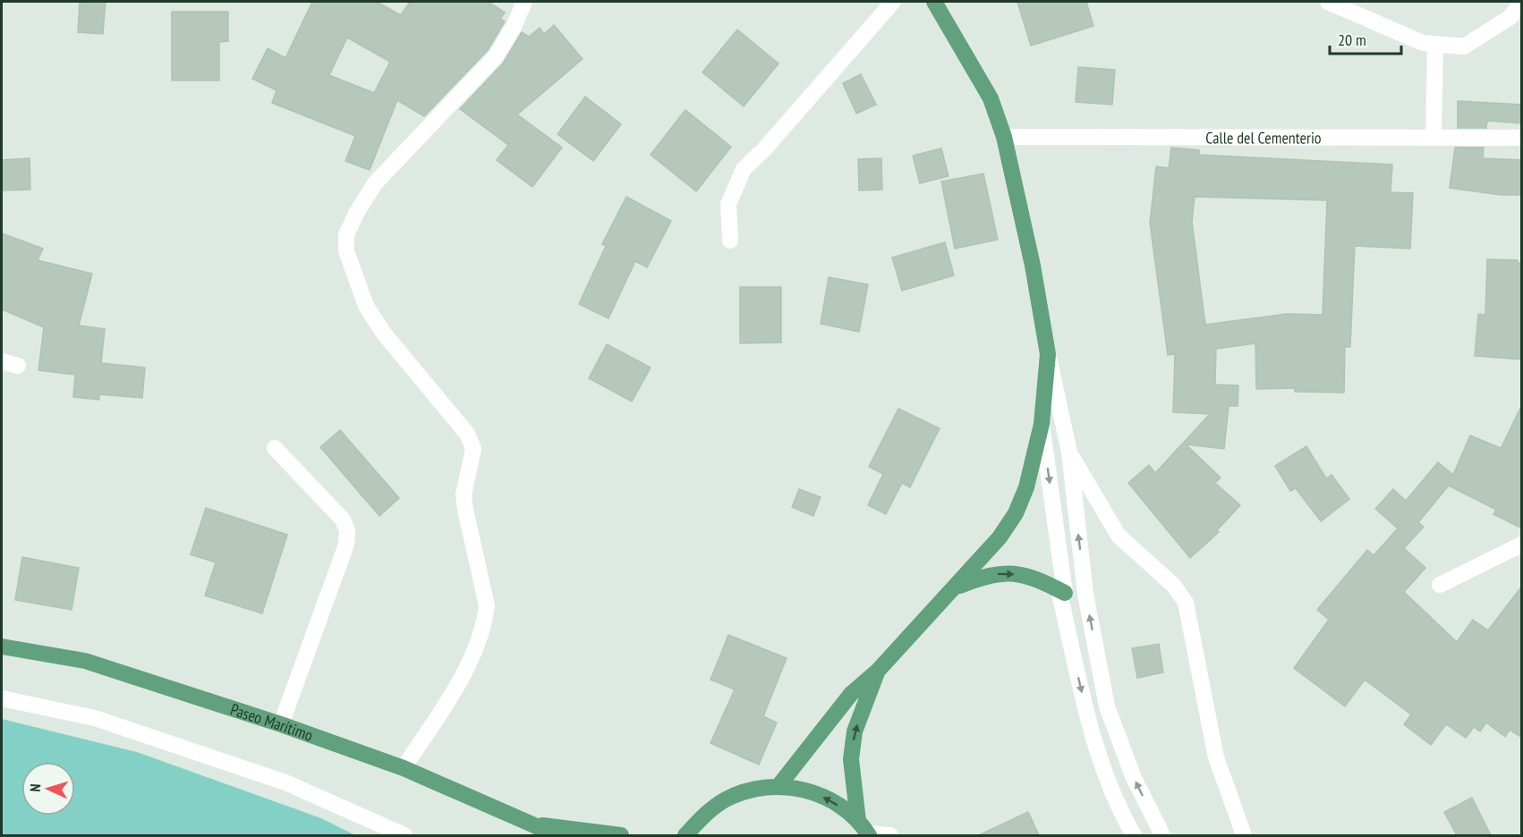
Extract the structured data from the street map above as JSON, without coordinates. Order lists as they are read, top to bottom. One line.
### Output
{"streets":{"main road":["Paseo Marítimo"],"street":["Calle del Cementerio"]},"scale_bar":"20 m","north":"left"}
